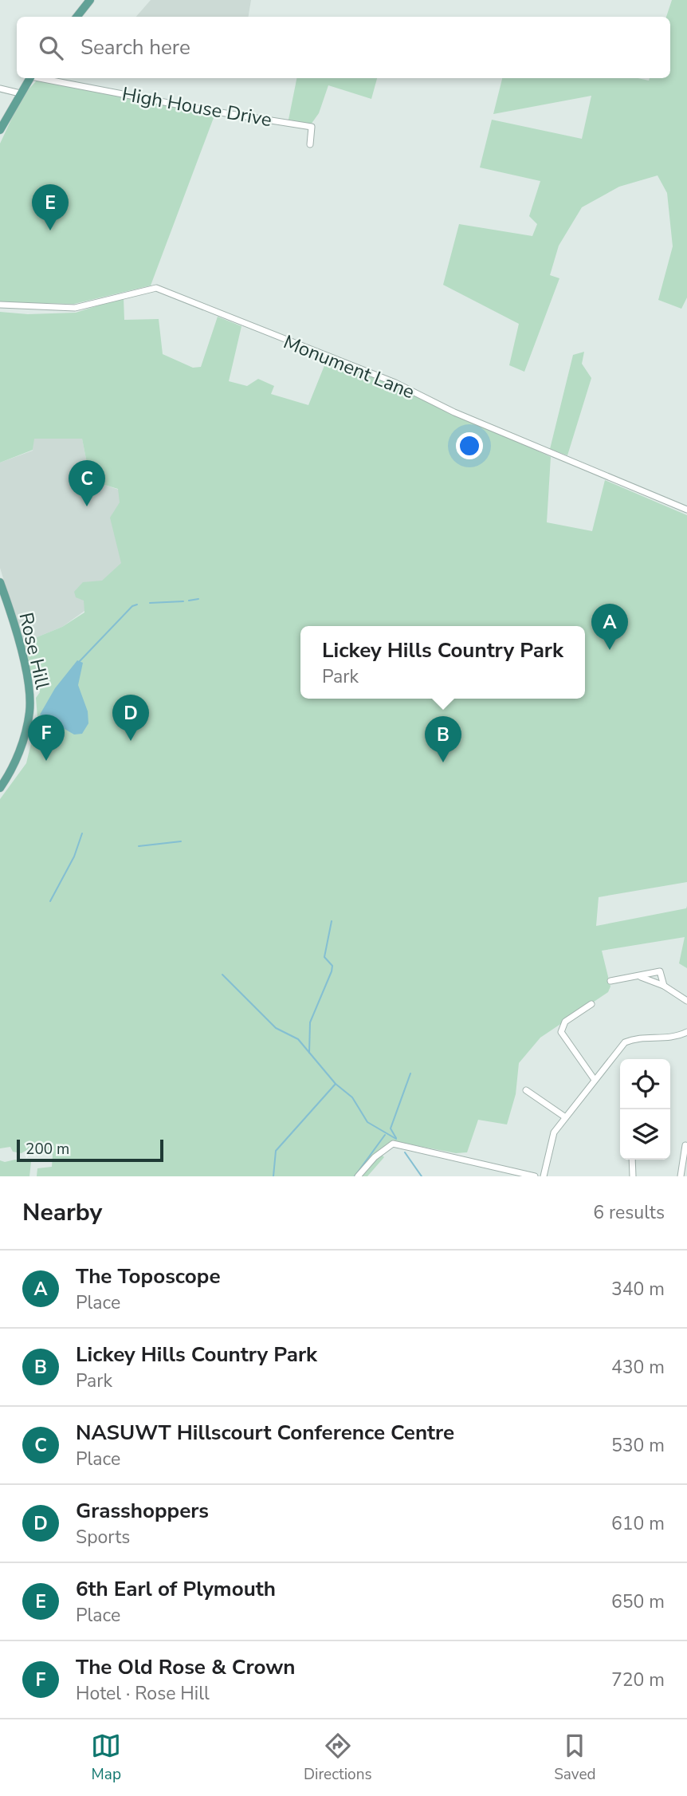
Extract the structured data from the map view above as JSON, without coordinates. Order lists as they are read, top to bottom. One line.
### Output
{"streets":{"main road":["Rose Hill"],"street":["High House Drive","Monument Lane"]},"scale_bar":"200 m","page":{"search":"Search here","pins":["E","C","A","D","F","B"],"popup":["Lickey Hills Country Park","Park"],"scale":"200 m","heading":["Nearby","6 results"],"list":[{"mark":"A","name":"The Toposcope","note":"Place","value":"340 m"},{"mark":"B","name":"Lickey Hills Country Park","note":"Park","value":"430 m"},{"mark":"C","name":"NASUWT Hillscourt Conference Centre","note":"Place","value":"530 m"},{"mark":"D","name":"Grasshoppers","note":"Sports","value":"610 m"},{"mark":"E","name":"6th Earl of Plymouth","note":"Place","value":"650 m"},{"mark":"F","name":"The Old Rose & Crown","note":"Hotel · Rose Hill","value":"720 m"}],"nav":["Map","Directions","Saved"]}}
